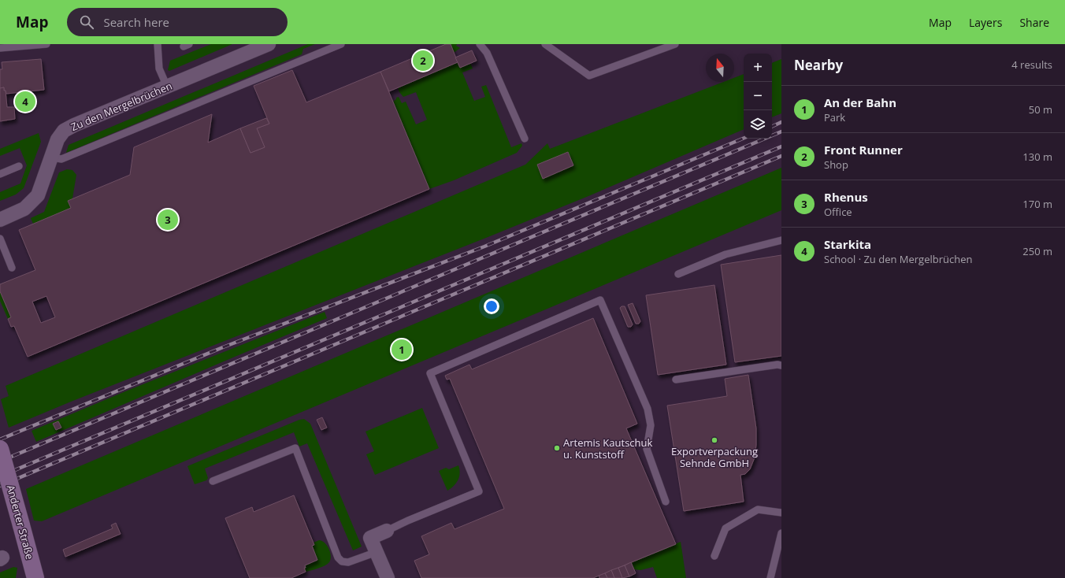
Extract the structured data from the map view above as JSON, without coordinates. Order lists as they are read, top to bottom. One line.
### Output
{"streets":{"main road":["Anderter Straße"],"street":["Zu den Mergelbrüchen"]},"places":["Exportverpackung Sehnde GmbH","Artemis Kautschuk u. Kunststoff"],"north":"top","page":{"header":"Map","search":"Search here","nav":["Map","Layers","Share"],"heading":["Nearby","4 results"],"pins":["2","4","3","1"],"map_buttons":["+","−"],"list":[{"mark":"1","name":"An der Bahn","note":"Park","value":"50 m"},{"mark":"2","name":"Front Runner","note":"Shop","value":"130 m"},{"mark":"3","name":"Rhenus","note":"Office","value":"170 m"},{"mark":"4","name":"Starkita","note":"School · Zu den Mergelbrüchen","value":"250 m"}]}}
